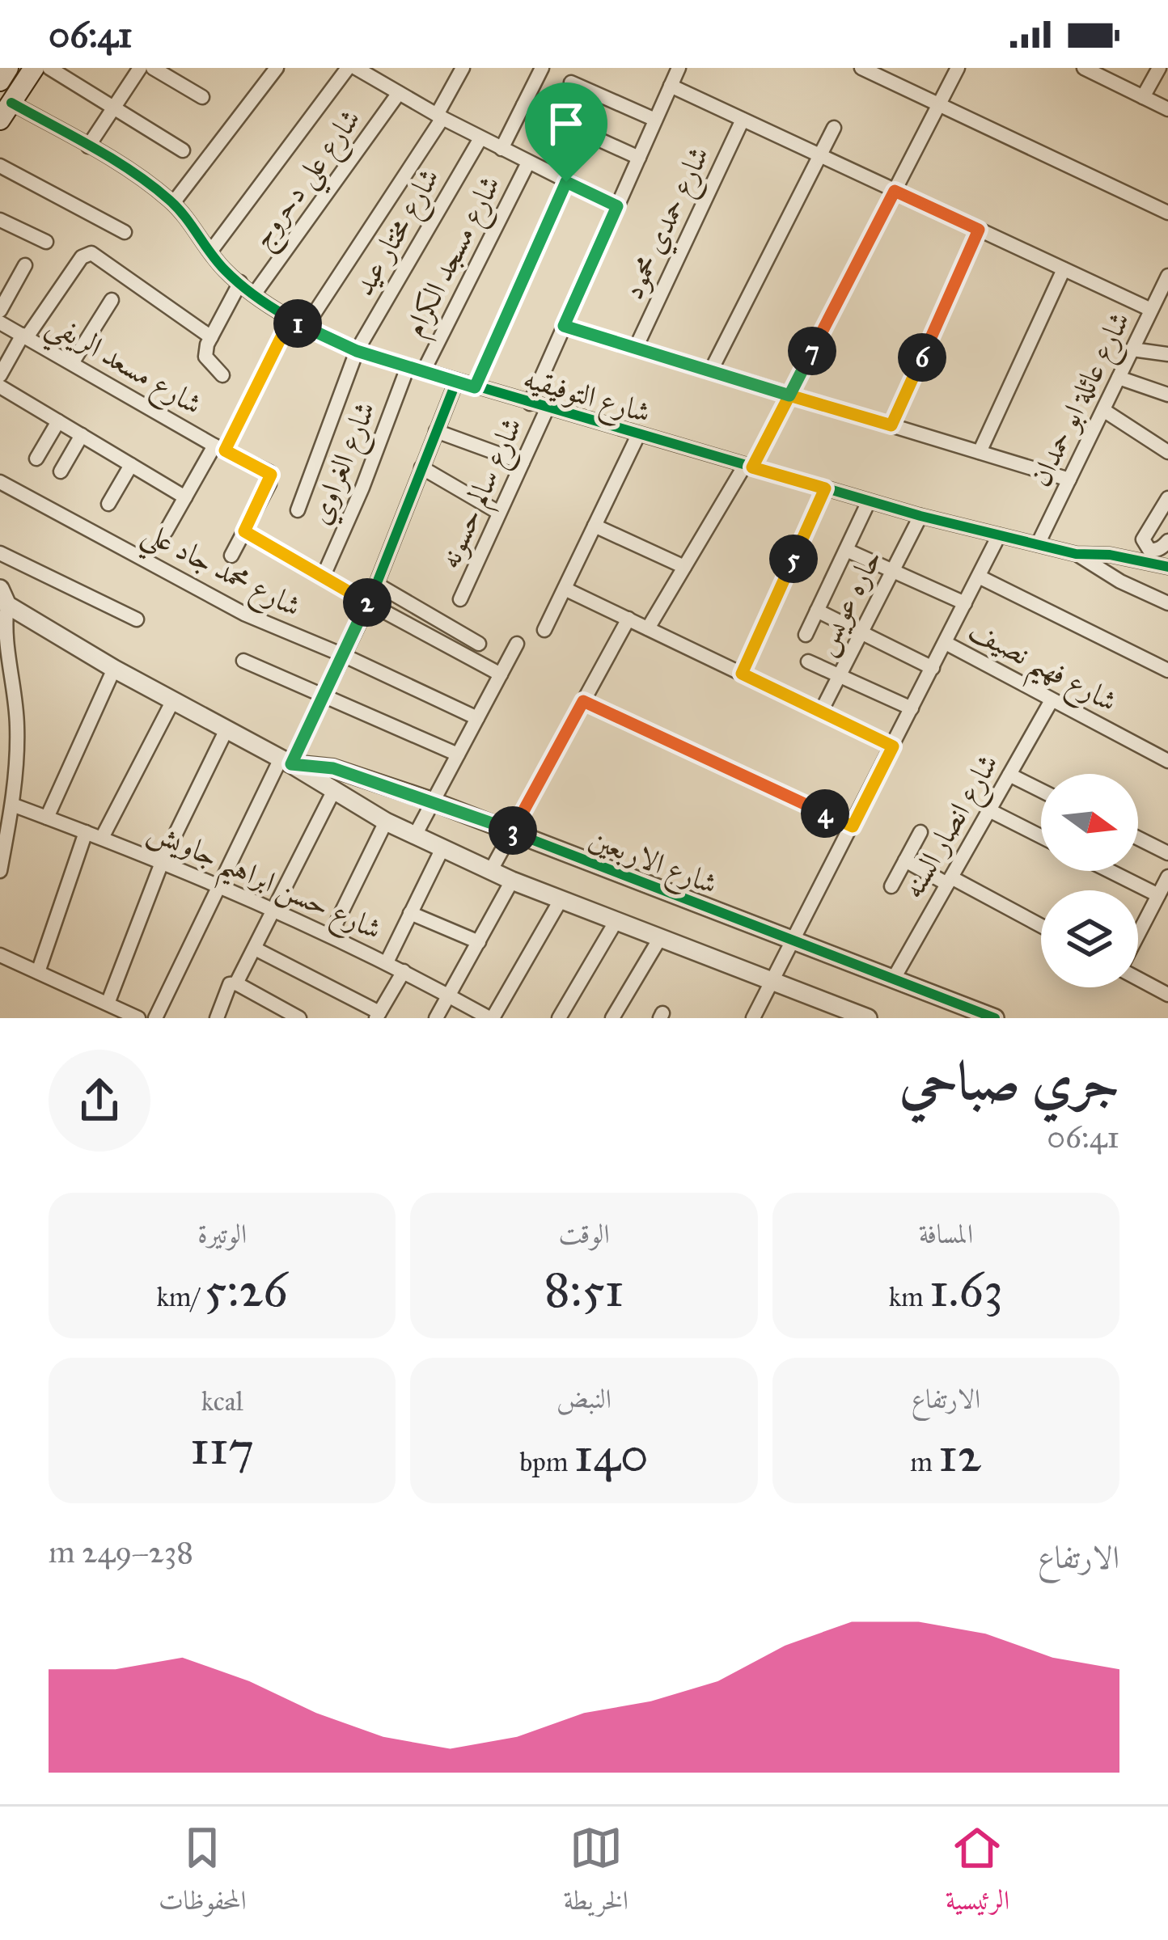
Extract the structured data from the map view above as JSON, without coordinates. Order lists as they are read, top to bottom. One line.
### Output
{"streets":{"street":["شارع علي دحروج","شارع حمدي محمود","شارع مختار عيد","شارع مسجد الكرام","شارع مسعد الريفي","شارع التوفيقيه","شارع عائلة ابو حمدان","شارع الغراوي","شارع سالم حسونه","شارع محمد جاد علي","حاره عويس","شارع فهيم نصيف","شارع انصار السنه","شارع الاربعين","شارع حسن ابراهيم جاويش"]},"crossings":[["شارع علي دحروج","شارع التوفيقيه"],["شارع مختار عيد","شارع التوفيقيه"],["شارع مسجد الكرام","شارع التوفيقيه"],["شارع التوفيقيه","شارع عائلة ابو حمدان"],["شارع التوفيقيه","شارع الغراوي"],["شارع التوفيقيه","شارع سالم حسونه"],["شارع التوفيقيه","حاره عويس"],["شارع فهيم نصيف","شارع انصار السنه"],["شارع انصار السنه","شارع الاربعين"]],"north":"right","page":{"status":"06:41","pins":["1","7","6","5","2","4","3"],"heading":["جري صباحي","06:41"],"stats":[["المسافة","1.63 km"],["الوقت","8:51"],["الوتيرة","5:26 /km"],["الارتفاع","12 m"],["النبض","140 bpm"],["kcal","117"]],"chart":["الارتفاع","238–249 m"],"tabs":["الرئيسية","الخريطة","المحفوظات"]}}
